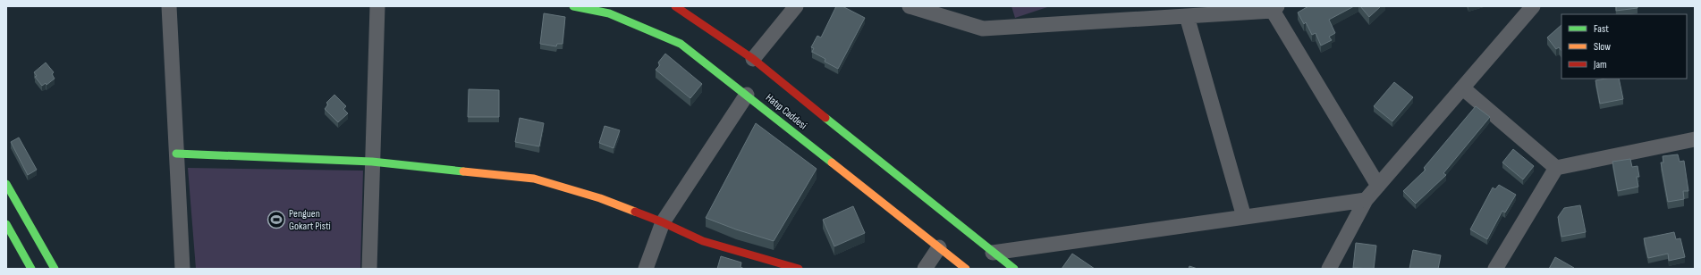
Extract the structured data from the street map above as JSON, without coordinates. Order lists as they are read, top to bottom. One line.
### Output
{"streets":{"main road":["Hatıp Caddesi"]},"places":{"sports":["Penguen Gokart Pisti"]},"legend":["Fast","Slow","Jam"]}
